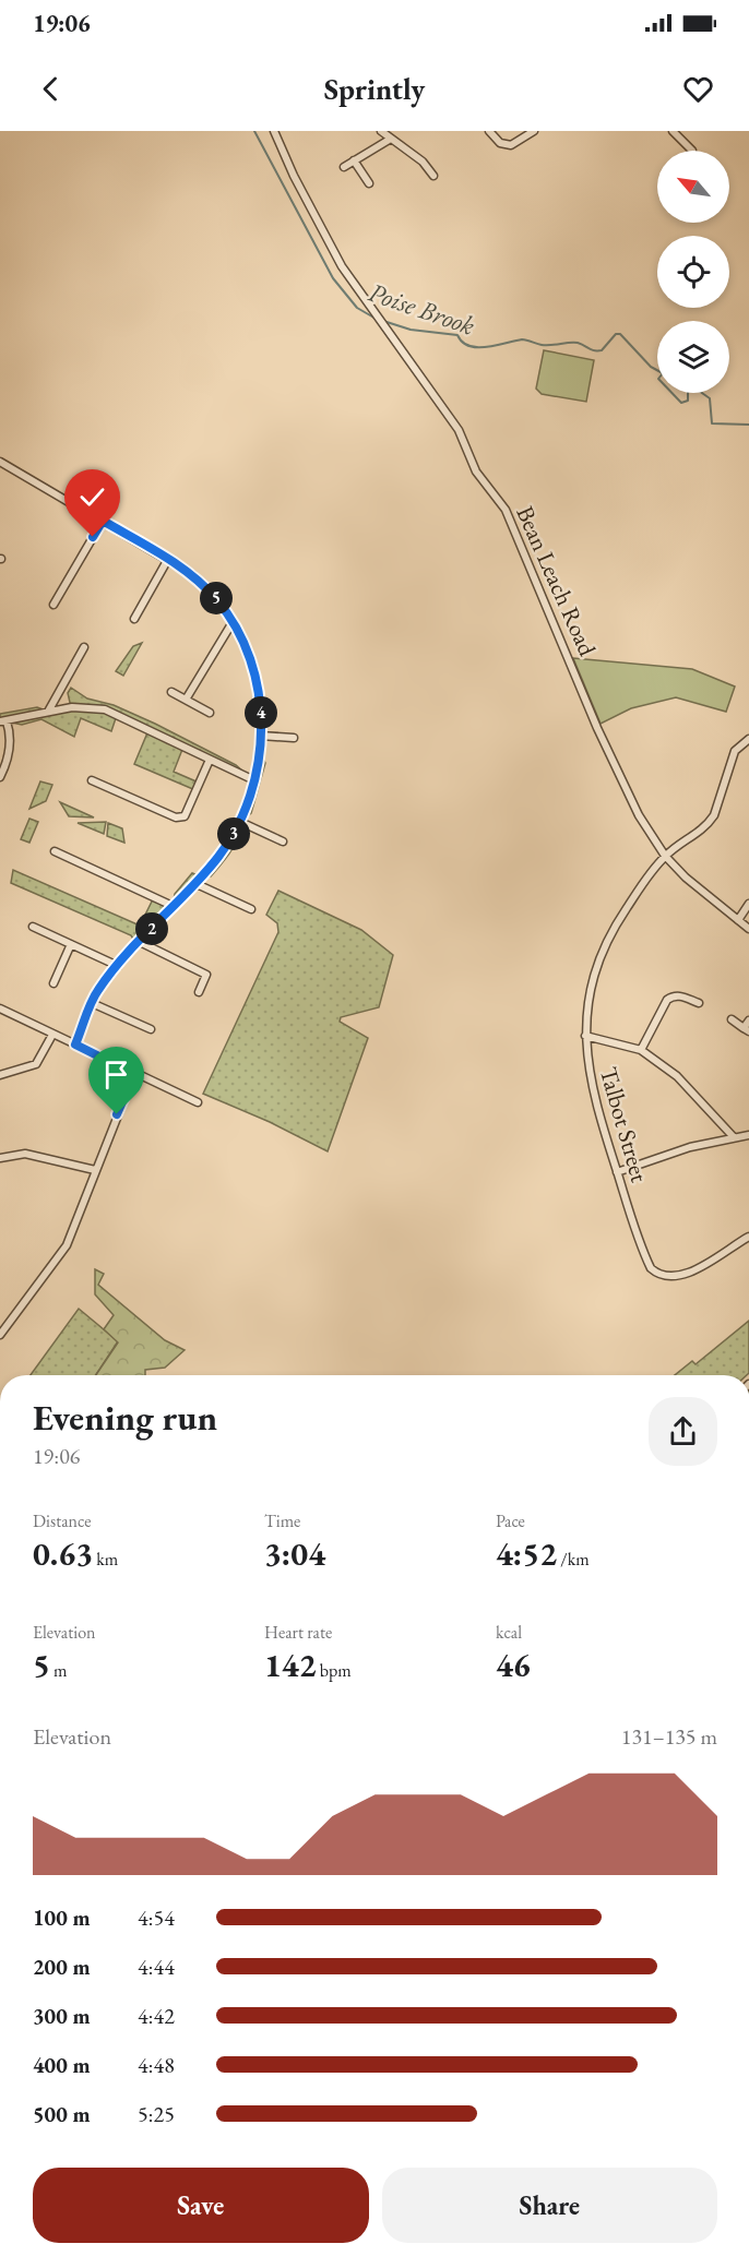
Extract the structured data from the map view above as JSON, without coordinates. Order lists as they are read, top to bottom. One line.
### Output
{"streets":{"street":["Bean Leach Road","Talbot Street"]},"crossings":[["Bean Leach Road","Talbot Street"]],"water":["Poise Brook"],"north":"top left","page":{"status":"19:06","header":"Sprintly","pins":["5","4","3","2"],"heading":["Evening run","19:06"],"stats":[["Distance","0.63 km"],["Time","3:04"],["Pace","4:52 /km"],["Elevation","5 m"],["Heart rate","142 bpm"],["kcal","46"]],"chart":["Elevation","131–135 m"],"list":[{"name":"100 m","note":"4:54"},{"name":"200 m","note":"4:44"},{"name":"300 m","note":"4:42"},{"name":"400 m","note":"4:48"},{"name":"500 m","note":"5:25"}],"buttons":["Save","Share"]}}
